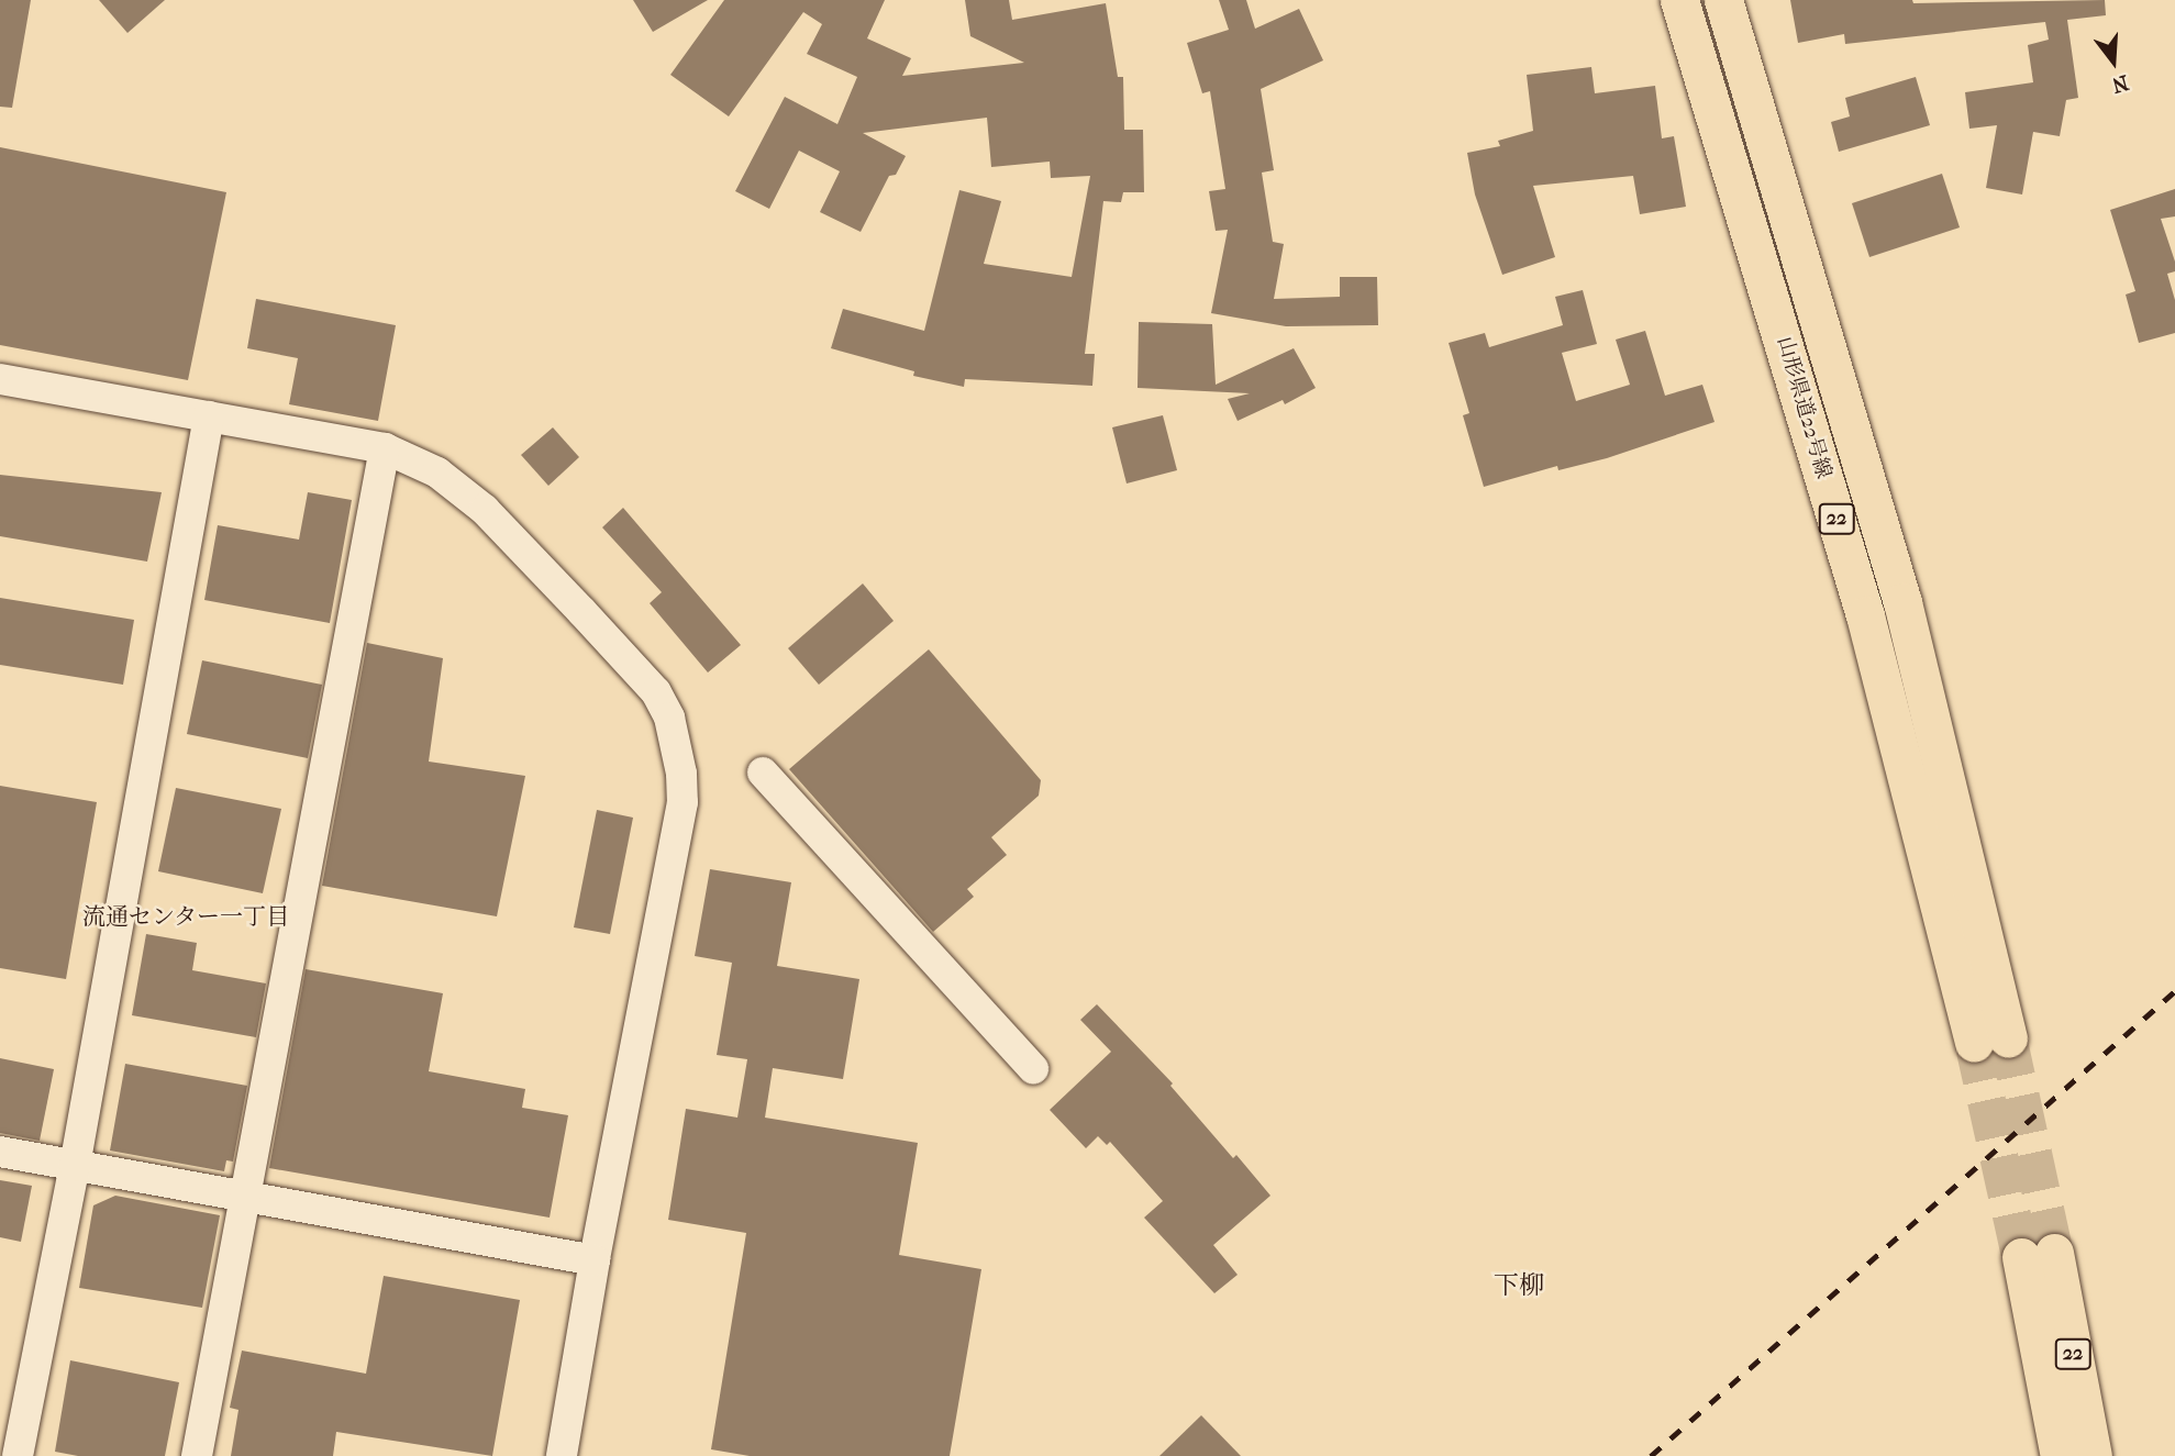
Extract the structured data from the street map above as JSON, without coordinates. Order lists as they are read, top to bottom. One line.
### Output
{"streets":{"main road":["山形県道22号線","22"]},"districts":["流通センター一丁目","下柳"],"north":"bottom"}
